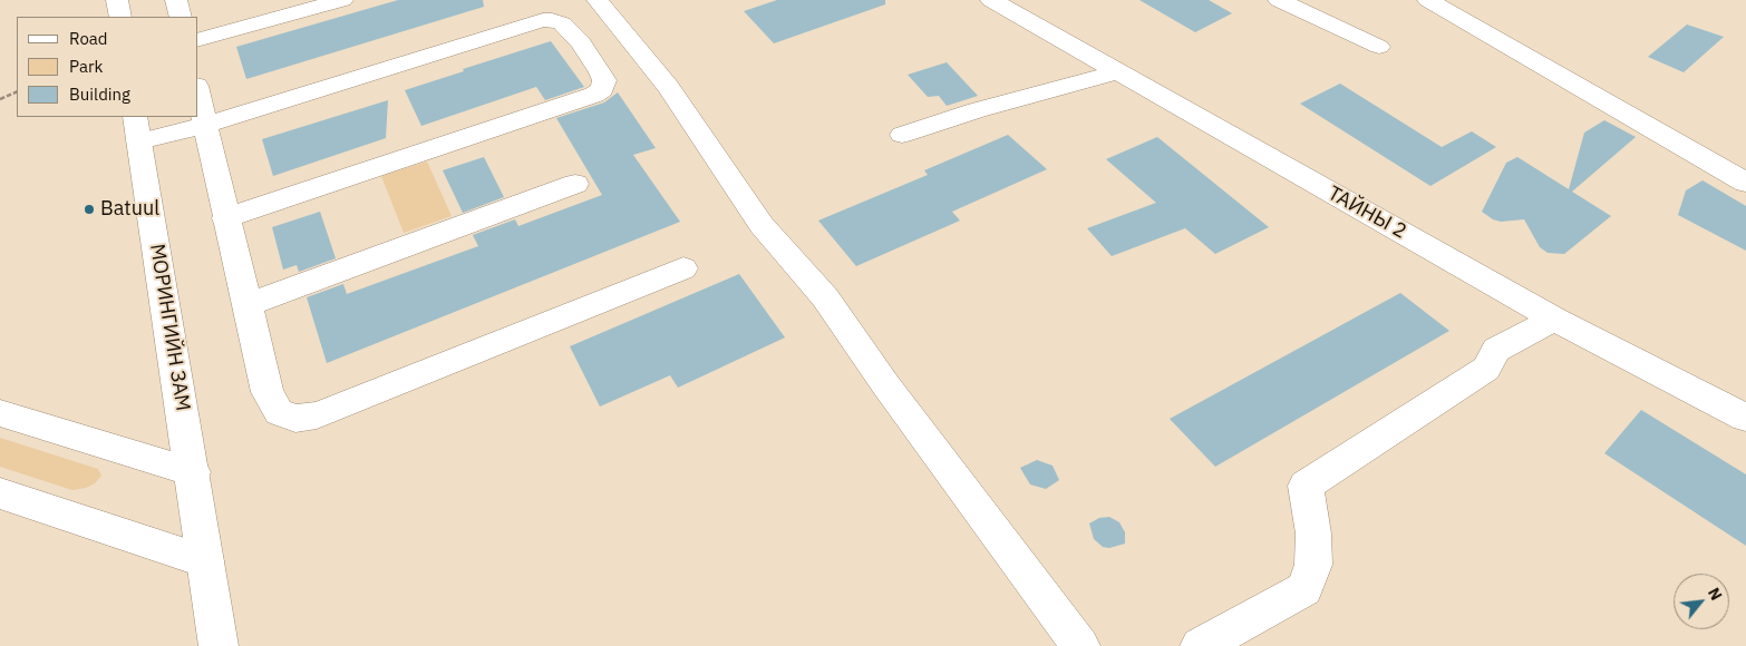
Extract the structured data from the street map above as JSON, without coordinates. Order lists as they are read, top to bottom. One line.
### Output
{"streets":{"street":["ТАЙНЫ 2","МОРИНГИЙН ЗАМ"]},"places":["Batuul"],"legend":["Road","Park","Building"],"north":"top right"}
